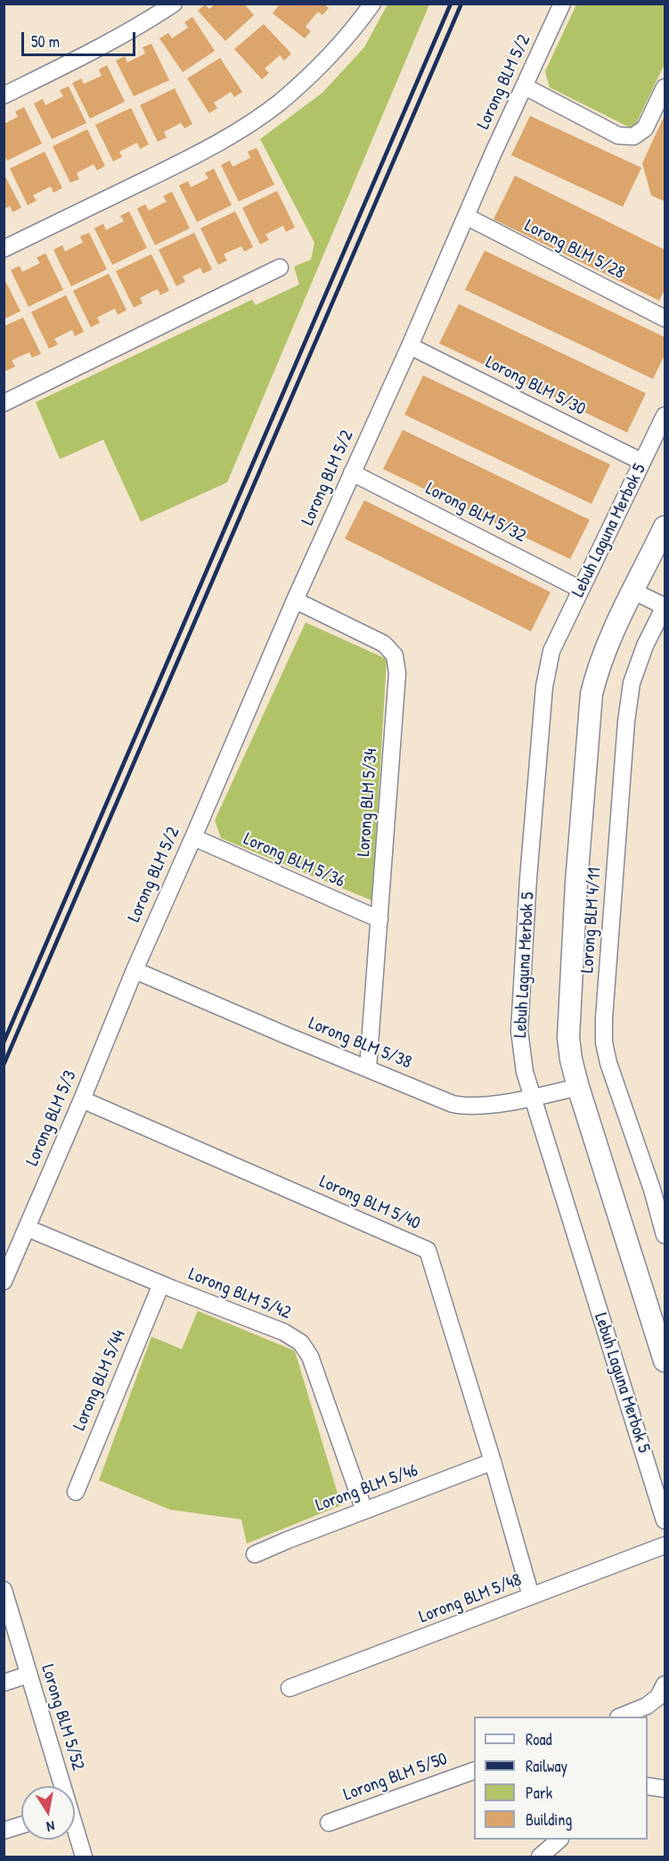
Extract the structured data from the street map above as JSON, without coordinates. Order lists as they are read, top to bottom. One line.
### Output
{"streets":{"street":["Lorong BLM 5/2","Lorong BLM 5/28","Lorong BLM 5/30","Lorong BLM 5/32","Lebuh Laguna Merbok 5","Lorong BLM 5/34","Lorong BLM 5/36","Lorong BLM 4/11","Lorong BLM 5/38","Lorong BLM 5/3","Lorong BLM 5/40","Lorong BLM 5/42","Lorong BLM 5/44","Lorong BLM 5/46","Lorong BLM 5/48","Lorong BLM 5/52","Lorong BLM 5/50"]},"crossings":[["Lorong BLM 5/2","Lorong BLM 5/28"],["Lorong BLM 5/2","Lorong BLM 5/30"],["Lorong BLM 5/2","Lorong BLM 5/32"],["Lorong BLM 5/2","Lorong BLM 5/34"],["Lorong BLM 5/2","Lorong BLM 5/36"],["Lorong BLM 5/2","Lorong BLM 5/38"],["Lorong BLM 5/2","Lorong BLM 5/3"],["Lorong BLM 5/30","Lebuh Laguna Merbok 5"],["Lorong BLM 5/32","Lebuh Laguna Merbok 5"],["Lebuh Laguna Merbok 5","Lorong BLM 5/38"],["Lorong BLM 5/34","Lorong BLM 5/36"],["Lorong BLM 5/34","Lorong BLM 5/38"],["Lorong BLM 5/38","Lorong BLM 5/3"],["Lorong BLM 5/3","Lorong BLM 5/40"],["Lorong BLM 5/3","Lorong BLM 5/42"],["Lorong BLM 5/40","Lorong BLM 5/46"],["Lorong BLM 5/40","Lorong BLM 5/48"],["Lorong BLM 5/42","Lorong BLM 5/44"],["Lorong BLM 5/42","Lorong BLM 5/46"]],"legend":["Road","Railway","Park","Building"],"scale_bar":"50 m","north":"bottom"}
